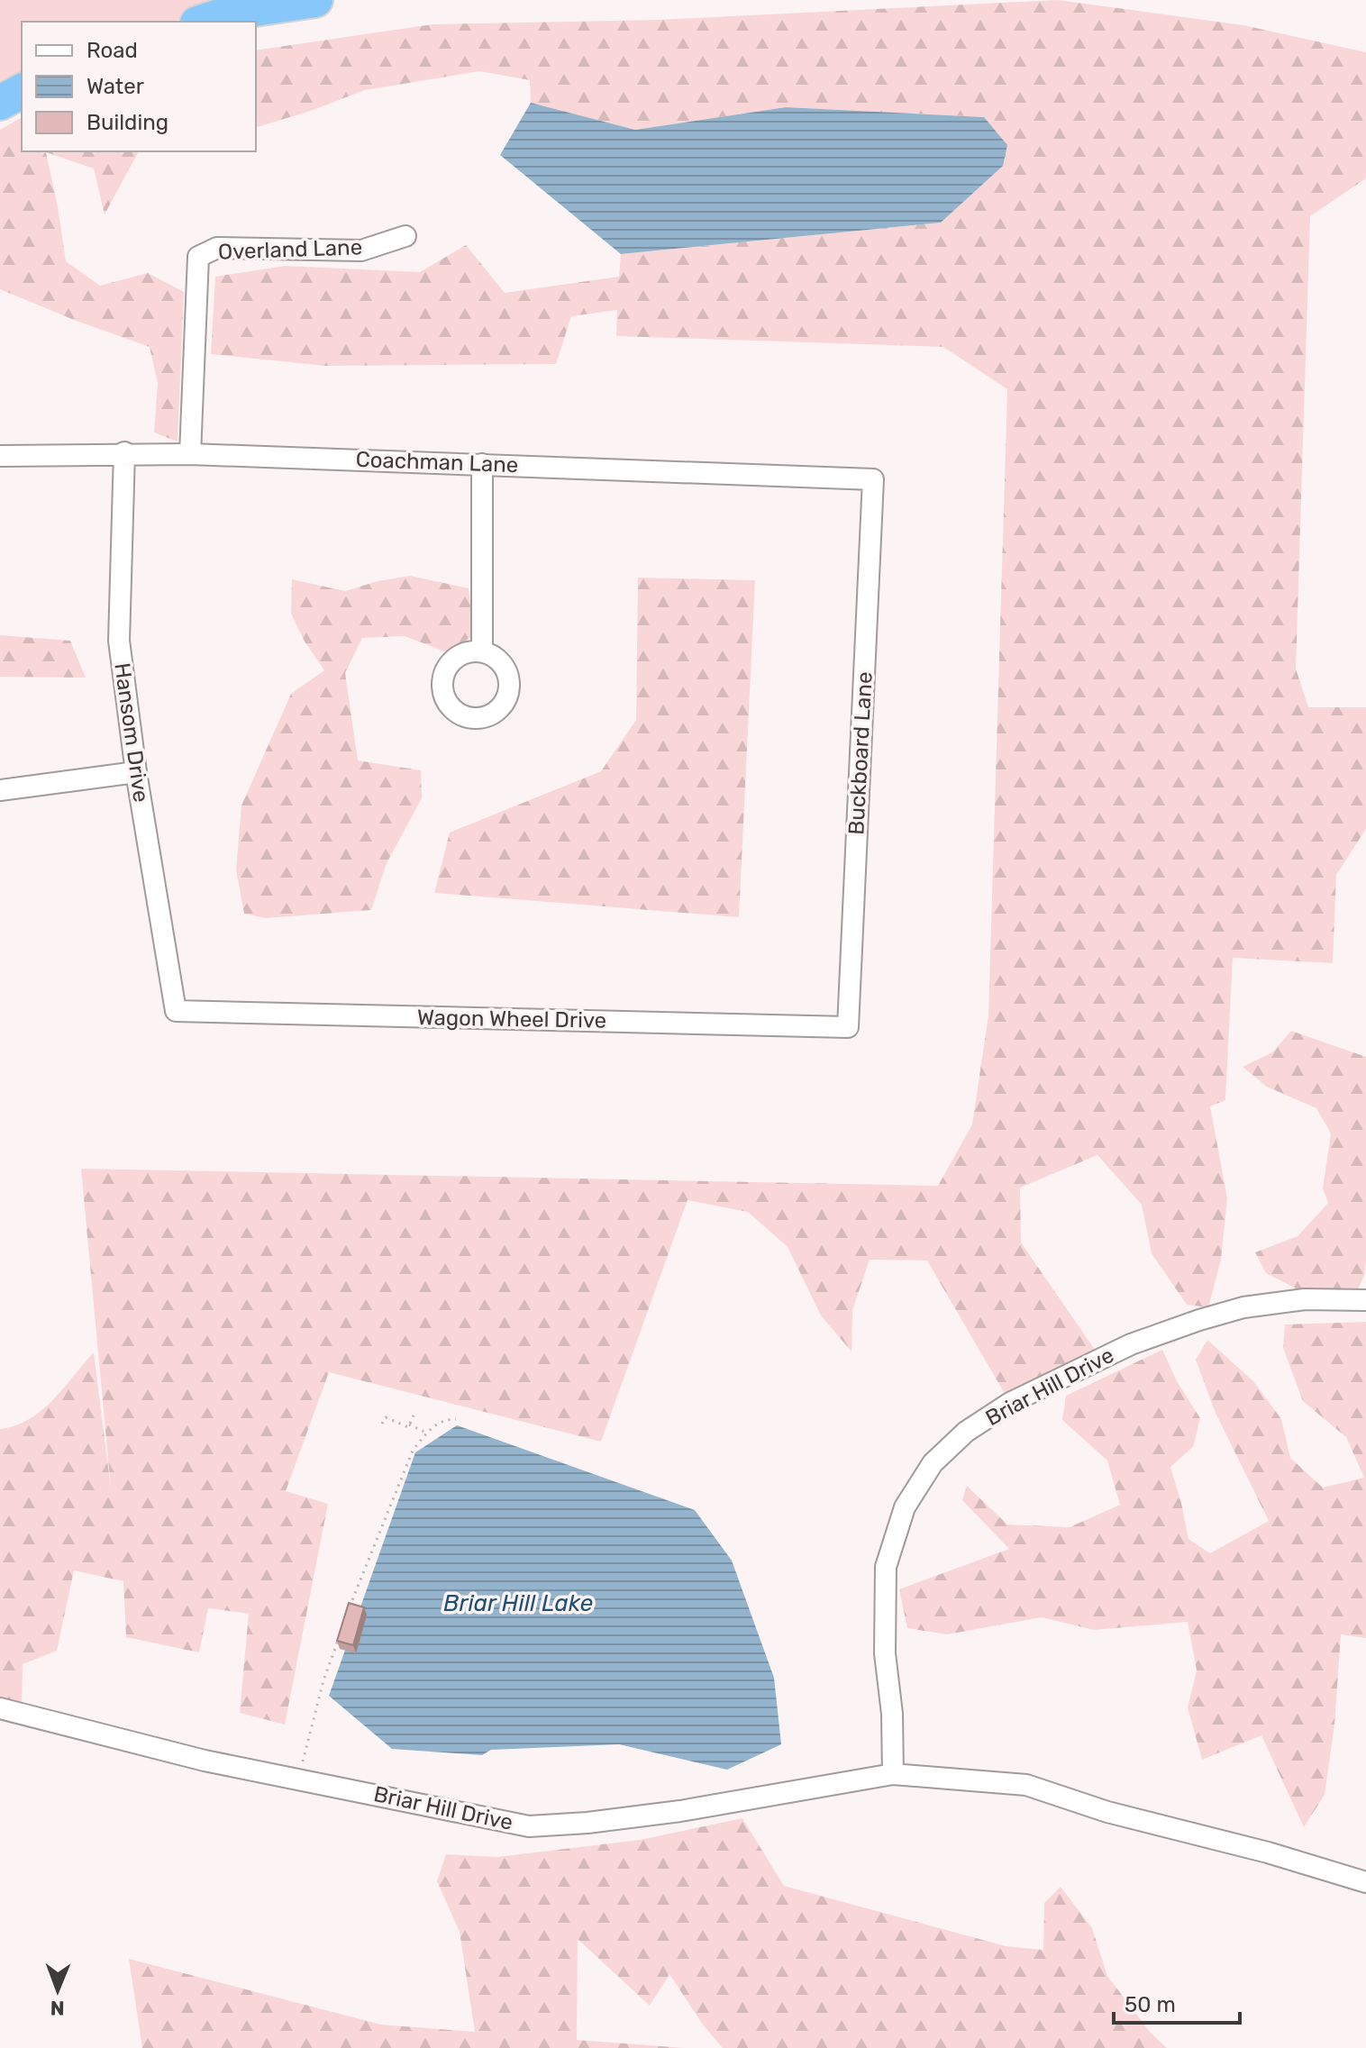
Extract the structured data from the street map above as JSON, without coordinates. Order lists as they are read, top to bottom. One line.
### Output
{"streets":{"street":["Overland Lane","Coachman Lane","Hansom Drive","Buckboard Lane","Wagon Wheel Drive","Briar Hill Drive"]},"crossings":[["Overland Lane","Coachman Lane"],["Coachman Lane","Hansom Drive"],["Coachman Lane","Buckboard Lane"],["Hansom Drive","Wagon Wheel Drive"],["Buckboard Lane","Wagon Wheel Drive"]],"water":["Briar Hill Lake"],"legend":["Road","Water","Building"],"scale_bar":"50 m","north":"bottom"}
